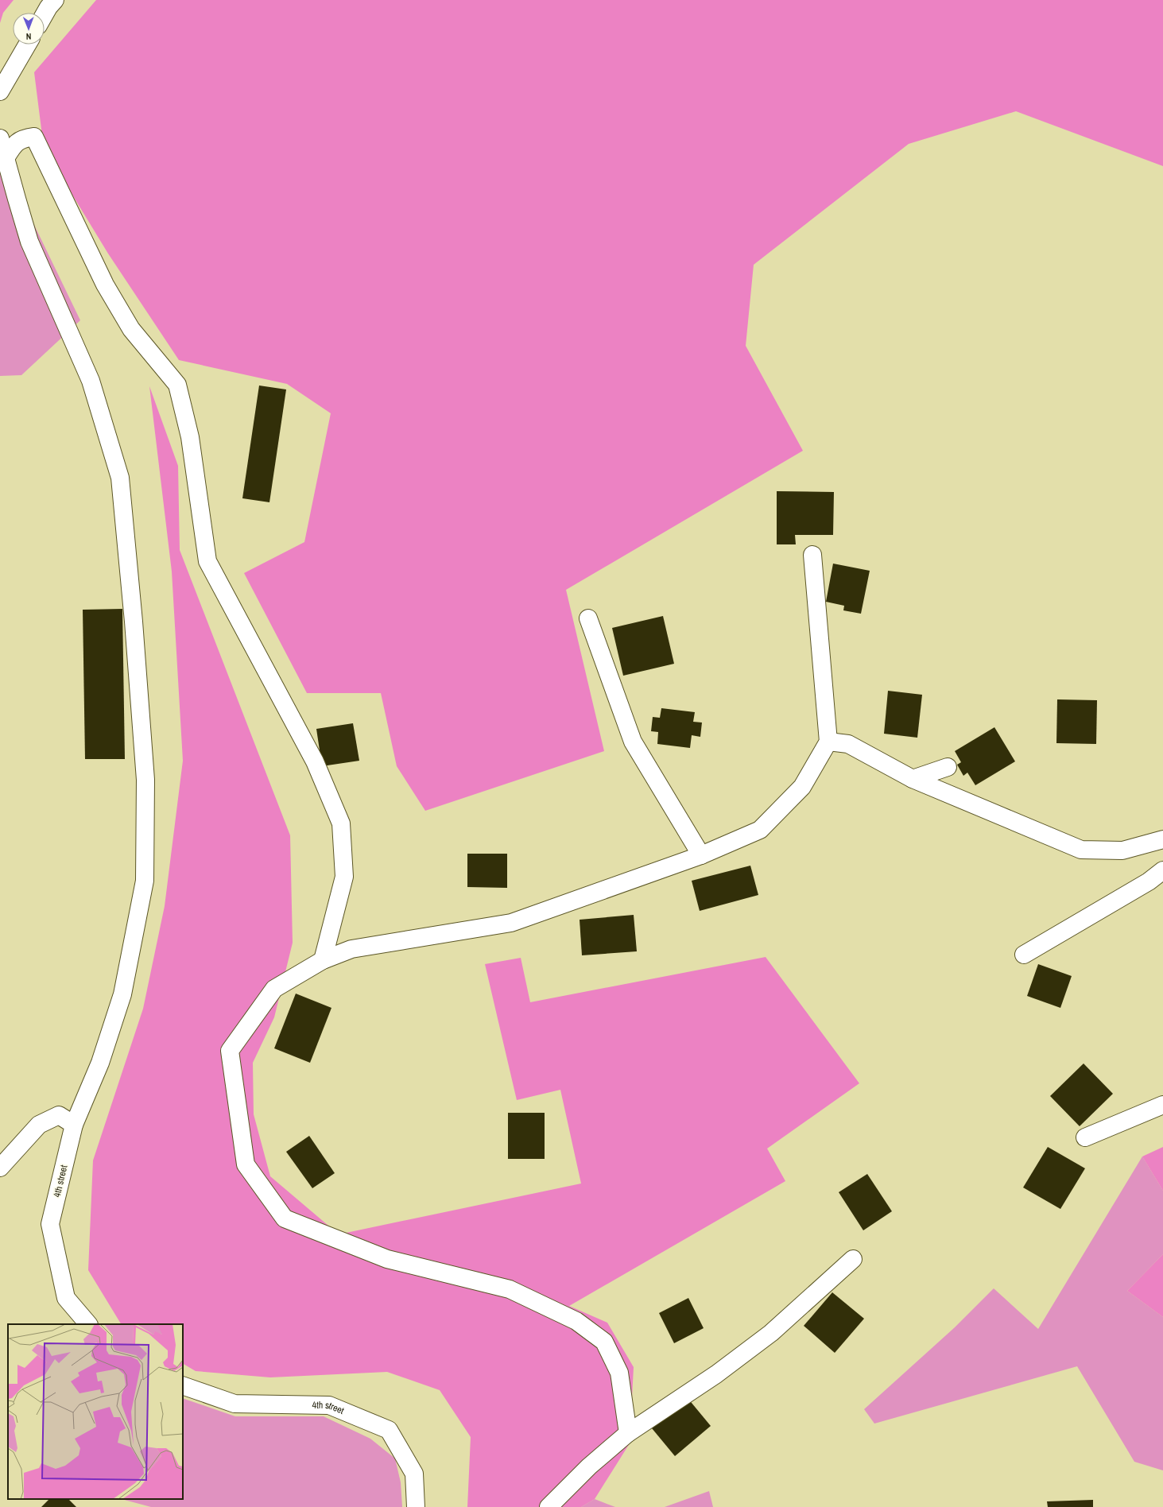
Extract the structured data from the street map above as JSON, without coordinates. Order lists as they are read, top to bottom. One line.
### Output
{"streets":{"street":["4th street"]},"north":"bottom"}
